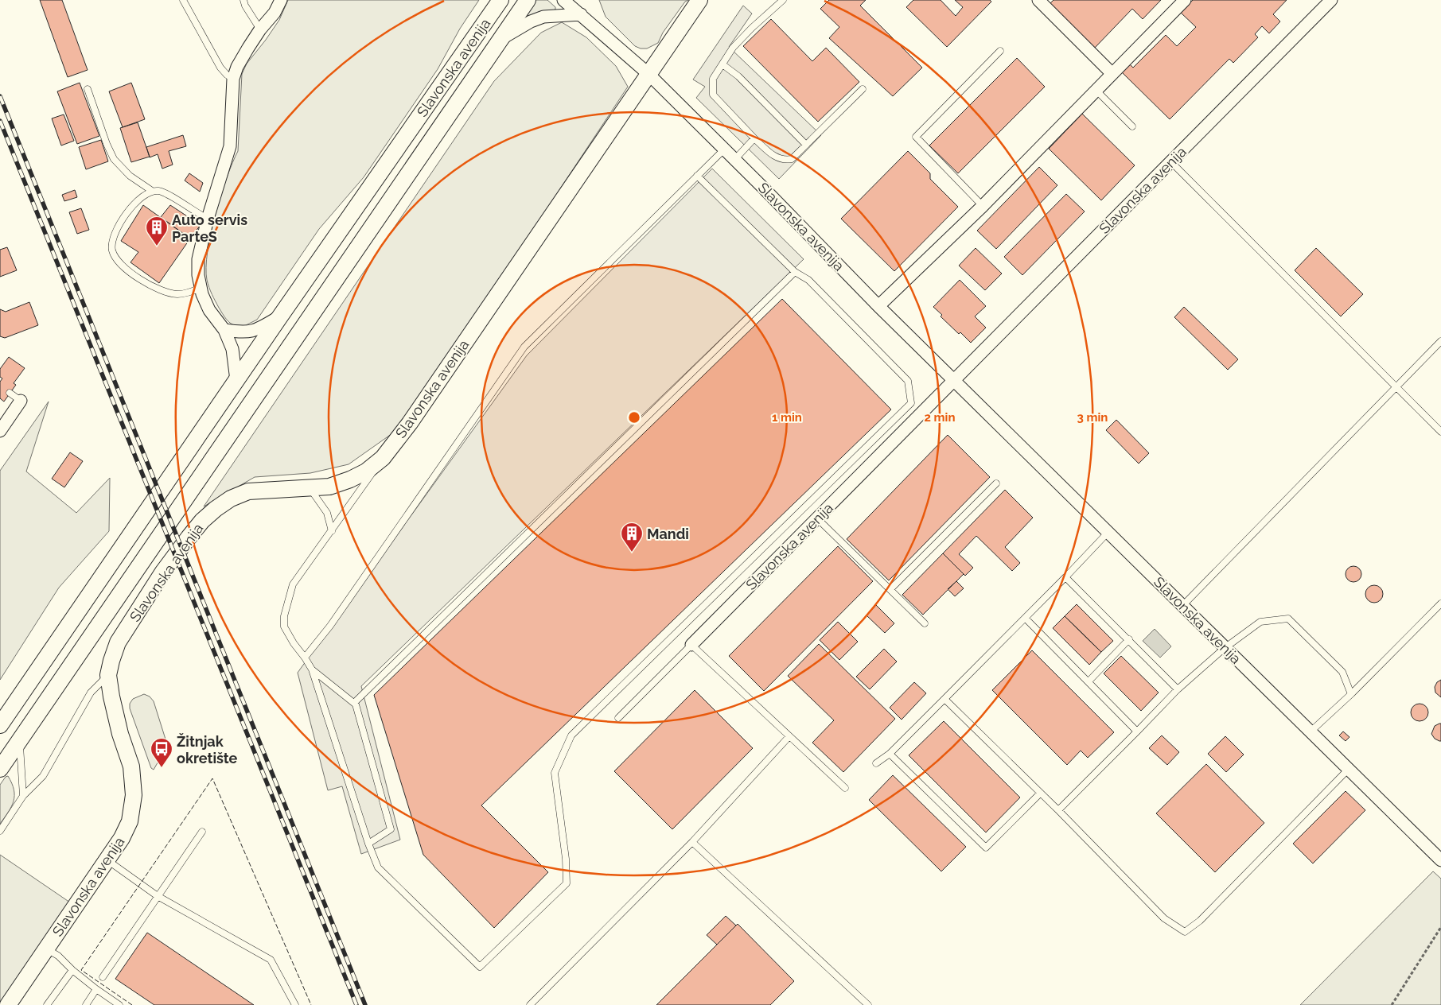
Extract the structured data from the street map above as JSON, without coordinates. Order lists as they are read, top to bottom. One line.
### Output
{"streets":{"main road":["Slavonska avenija"]},"places":{"building":["Auto servis ParteS","Mandi"],"bus stop":["Žitnjak okretište"]},"rings":["1 min","2 min","3 min"]}
